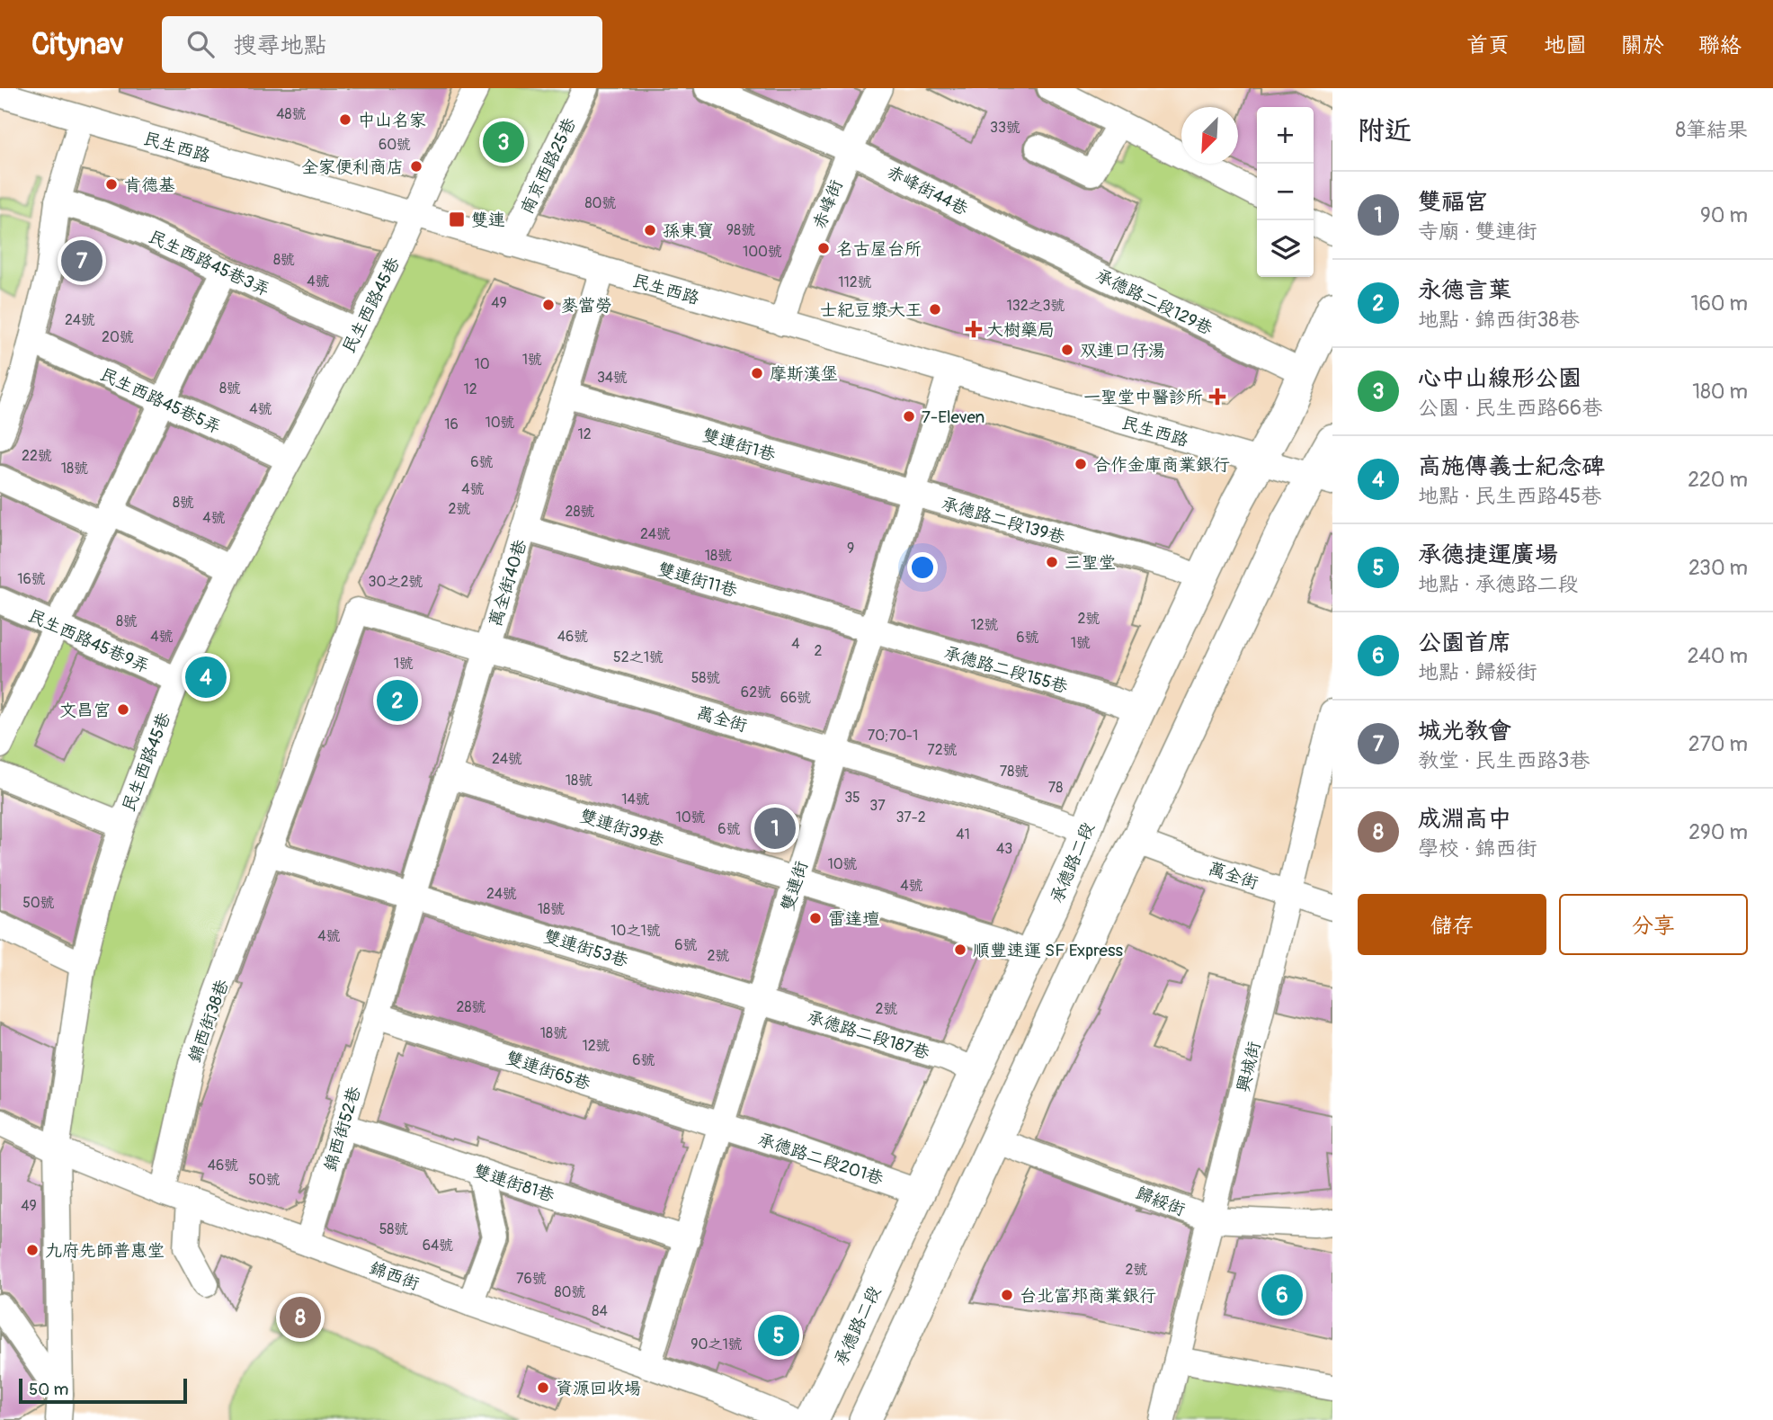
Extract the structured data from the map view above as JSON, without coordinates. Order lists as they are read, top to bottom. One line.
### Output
{"streets":{"main road":["承德路二段"],"street":["民生西路","南京西路25巷","赤峰街44巷","赤峰街","民生西路45巷3弄","承德路二段129巷","民生西路45巷","民生西路45巷5弄","雙連街1巷","承德路二段139巷","雙連街11巷","萬全街40巷","民生西路45巷9弄","承德路二段155巷","萬全街","雙連街39巷","雙連街","雙連街53巷","錦西街38巷","承德路二段187巷","興城街","雙連街65巷","錦西街52巷","承德路二段201巷","雙連街81巷","歸綏街","錦西街"]},"crossings":[["民生西路","南京西路25巷"],["民生西路","赤峰街"],["民生西路","民生西路45巷"],["民生西路","萬全街40巷"],["民生西路","承德路二段"],["民生西路","雙連街"],["赤峰街44巷","赤峰街"],["赤峰街44巷","承德路二段129巷"],["民生西路45巷3弄","民生西路45巷"],["承德路二段129巷","承德路二段"],["民生西路45巷","民生西路45巷5弄"],["民生西路45巷","民生西路45巷9弄"],["民生西路45巷","錦西街"],["雙連街1巷","承德路二段139巷"],["雙連街1巷","萬全街40巷"],["雙連街1巷","雙連街"],["承德路二段139巷","承德路二段"],["承德路二段139巷","雙連街"],["雙連街11巷","萬全街40巷"],["雙連街11巷","承德路二段155巷"],["雙連街11巷","雙連街"],["萬全街40巷","萬全街"],["萬全街40巷","雙連街39巷"],["萬全街40巷","雙連街53巷"],["萬全街40巷","錦西街52巷"],["承德路二段155巷","承德路二段"],["承德路二段155巷","雙連街"],["萬全街","承德路二段"],["萬全街","雙連街"],["萬全街","錦西街38巷"],["萬全街","興城街"],["雙連街39巷","承德路二段"],["雙連街39巷","雙連街"],["承德路二段","承德路二段187巷"],["承德路二段","承德路二段201巷"],["雙連街","雙連街53巷"],["雙連街","承德路二段187巷"],["雙連街","雙連街65巷"],["雙連街","承德路二段201巷"],["雙連街","雙連街81巷"],["雙連街","錦西街"],["雙連街53巷","承德路二段187巷"],["雙連街53巷","錦西街52巷"],["錦西街38巷","錦西街"],["興城街","歸綏街"],["雙連街65巷","錦西街52巷"],["雙連街65巷","承德路二段201巷"],["錦西街52巷","雙連街81巷"],["錦西街52巷","錦西街"]],"places":{"other":["中山名家","全家便利商店","肯德基","孫東寶","名古屋台所","麥當勞","士紀豆漿大王","双連口仔湯","摩斯漢堡","7-Eleven","合作金庫商業銀行","三聖堂","文昌宮","雷達壇","順豐速運 SF Express","九府先師普惠堂","台北富邦商業銀行","資源回收場"],"transit":["雙連"],"health":["大樹藥局","一聖堂中醫診所"]},"house_numbers":["48號","33號","60號","80號","98號","100號","8號","4號","112號","49","132之3號","24號","20號","1號","10","34號","8號","12","4號","10號","16","12","22號","6號","18號","4號","8號","2號","28號","4號","24號","9","18號","16號","30之2號","2號","8號","12號","4號","46號","6號","1號","4","2","52之1號","1號","58號","62號","66號","70;70-1","72號","24號","78號","18號","78","35","14號","37","10號","37-2","6號","41","43","10號","4號","24號","50號","18號","10之1號","4號","6號","2號","28號","2號","18號","12號","6號","46號","50號","49","58號","64號","2號","76號","80號","84","90之1號"],"scale_bar":"50 m","north":"bottom left","page":{"header":"Citynav","search":"搜尋地點","nav":["首頁","地圖","關於","聯絡"],"heading":["附近","8筆結果"],"map_buttons":["+","−"],"pins":["3","7","4","2","1","6","8","5"],"list":[{"mark":"1","name":"雙福宮","note":"寺廟 · 雙連街","value":"90 m"},{"mark":"2","name":"永德言葉","note":"地點 · 錦西街38巷","value":"160 m"},{"mark":"3","name":"心中山線形公園","note":"公園 · 民生西路66巷","value":"180 m"},{"mark":"4","name":"高施傳義士紀念碑","note":"地點 · 民生西路45巷","value":"220 m"},{"mark":"5","name":"承德捷運廣場","note":"地點 · 承德路二段","value":"230 m"},{"mark":"6","name":"公園首席","note":"地點 · 歸綏街","value":"240 m"},{"mark":"7","name":"城光教會","note":"教堂 · 民生西路3巷","value":"270 m"},{"mark":"8","name":"成淵高中","note":"學校 · 錦西街","value":"290 m"}],"buttons":["儲存","分享"],"scale":"50 m"}}
